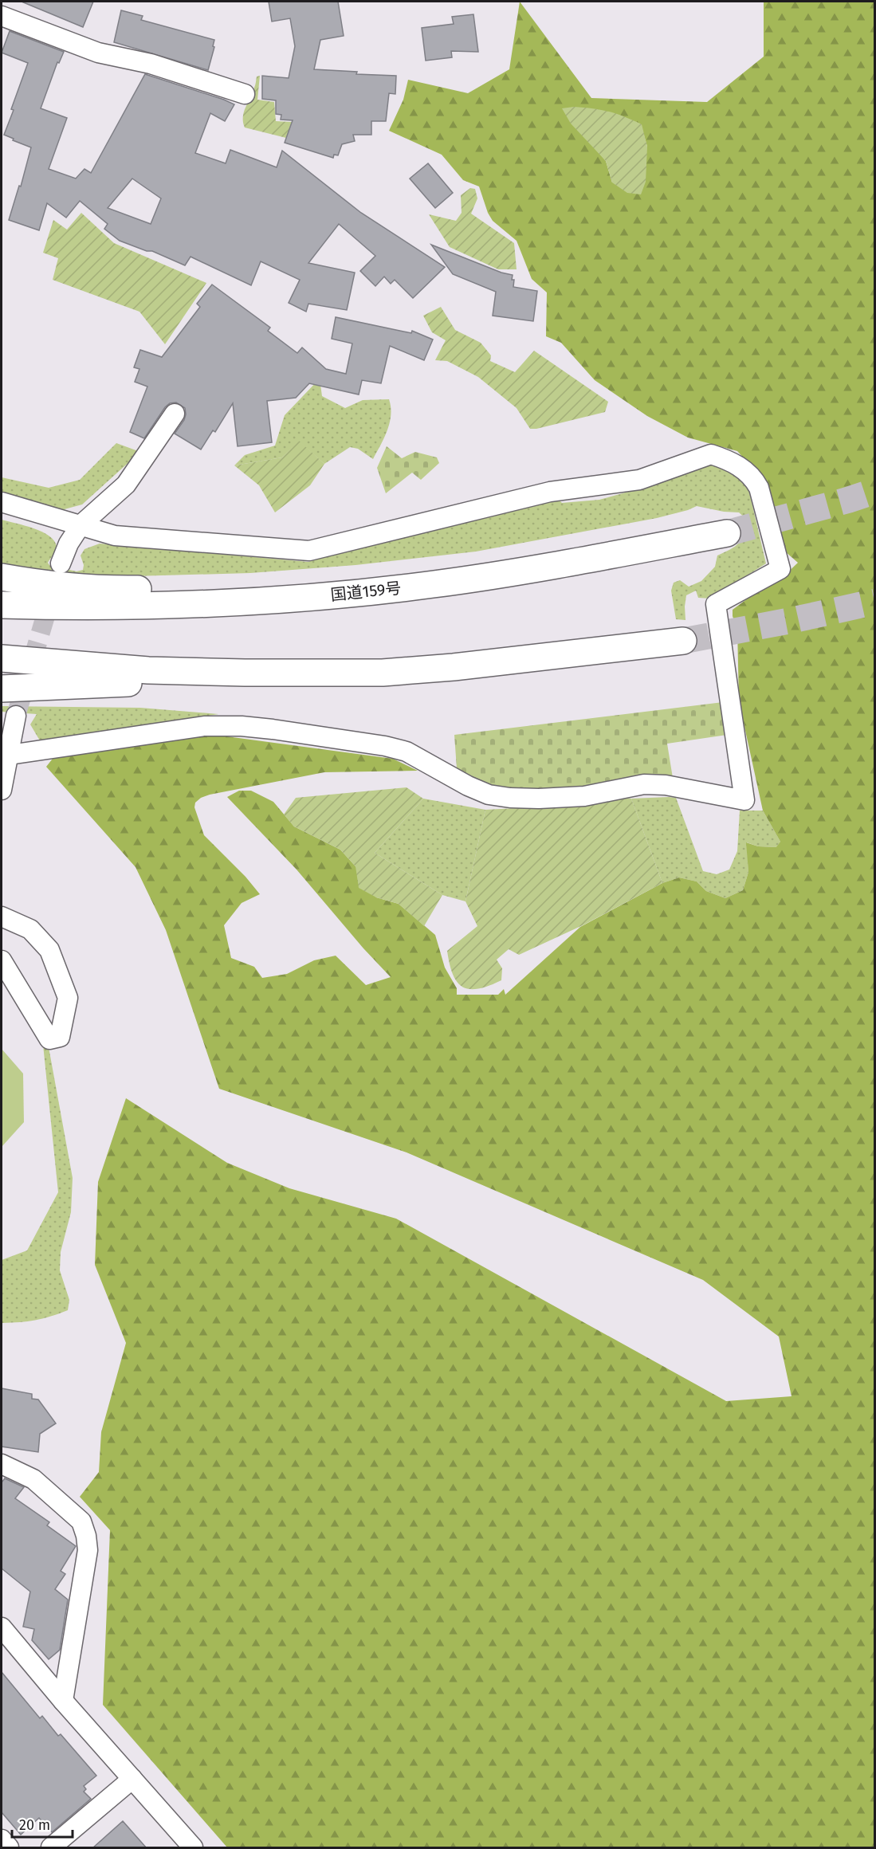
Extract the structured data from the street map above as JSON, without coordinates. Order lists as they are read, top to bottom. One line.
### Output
{"streets":{"highway":["国道159号"]},"scale_bar":"20 m"}
